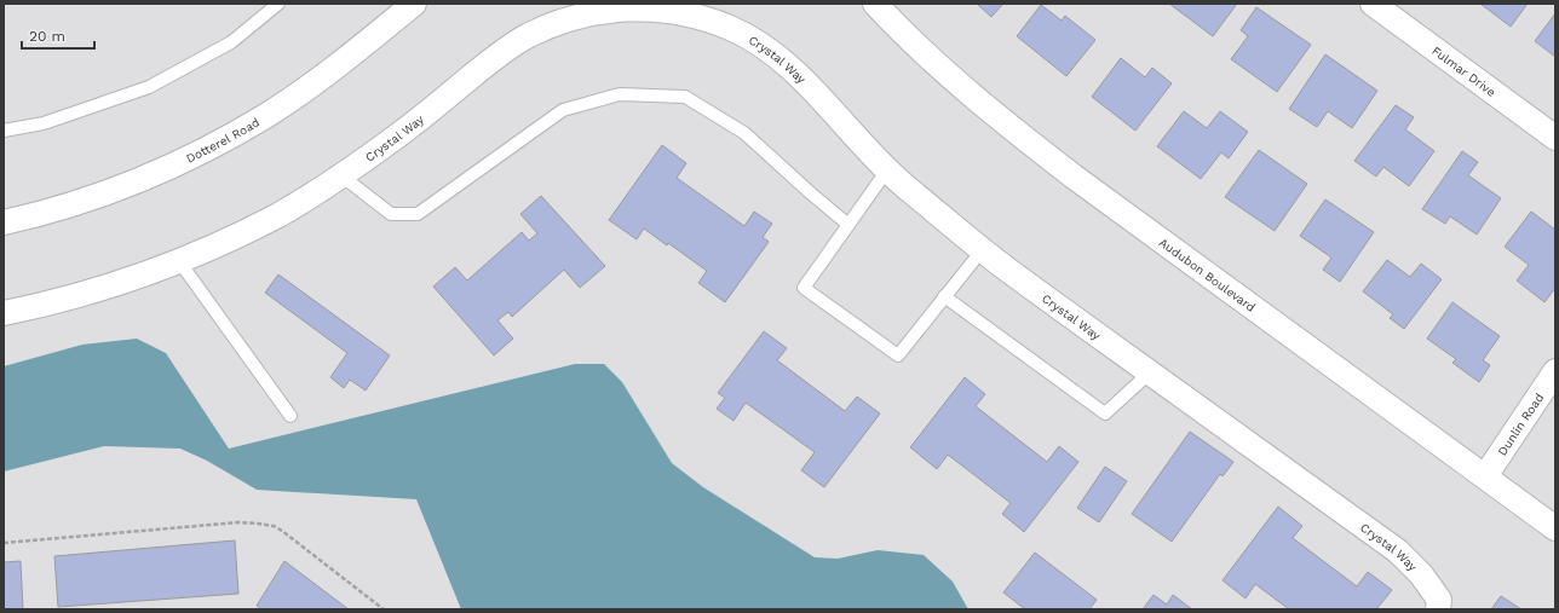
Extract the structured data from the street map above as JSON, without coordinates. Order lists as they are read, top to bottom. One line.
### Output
{"streets":{"street":["Crystal Way","Fulmar Drive","Dotterel Road","Audubon Boulevard","Dunlin Road"]},"crossings":[["Audubon Boulevard","Dunlin Road"]],"scale_bar":"20 m"}
